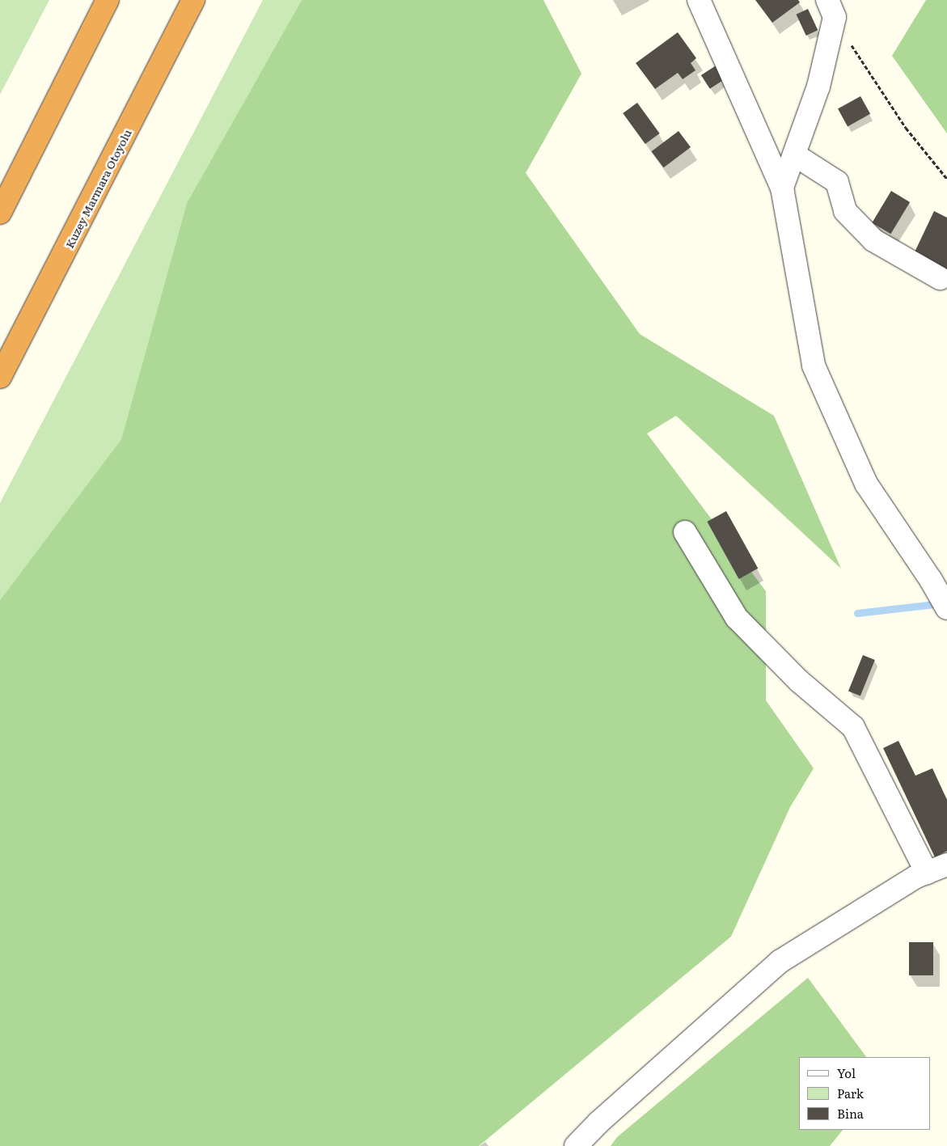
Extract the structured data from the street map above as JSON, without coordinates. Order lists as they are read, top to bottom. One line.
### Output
{"streets":{"highway":["Kuzey Marmara Otoyolu"]},"legend":["Yol","Park","Bina"]}
